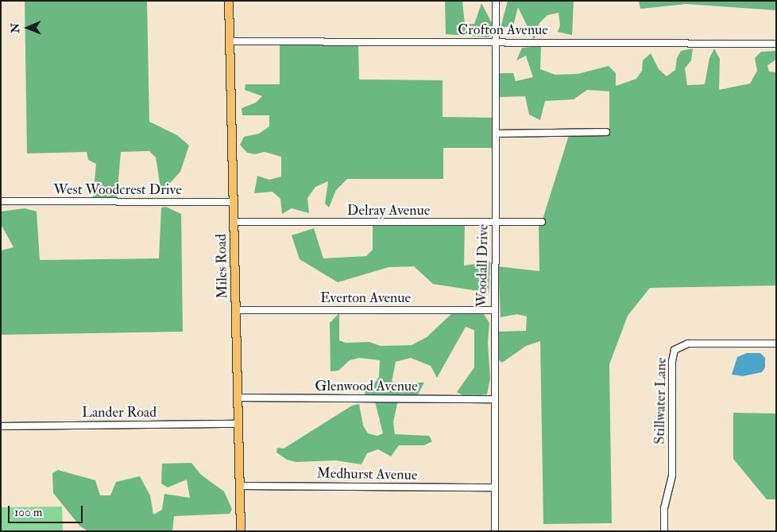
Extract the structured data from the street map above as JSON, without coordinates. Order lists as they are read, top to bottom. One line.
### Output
{"streets":{"main road":["Miles Road"],"street":["Crofton Avenue","West Woodcrest Drive","Delray Avenue","Woodall Drive","Everton Avenue","Glenwood Avenue","Stillwater Lane","Lander Road","Medhurst Avenue"]},"crossings":[["Crofton Avenue","Woodall Drive"],["Crofton Avenue","Miles Road"],["West Woodcrest Drive","Miles Road"],["Delray Avenue","Woodall Drive"],["Delray Avenue","Miles Road"],["Woodall Drive","Everton Avenue"],["Woodall Drive","Glenwood Avenue"],["Woodall Drive","Medhurst Avenue"],["Miles Road","Everton Avenue"],["Miles Road","Glenwood Avenue"],["Miles Road","Lander Road"],["Miles Road","Medhurst Avenue"]],"scale_bar":"100 m","north":"left"}
